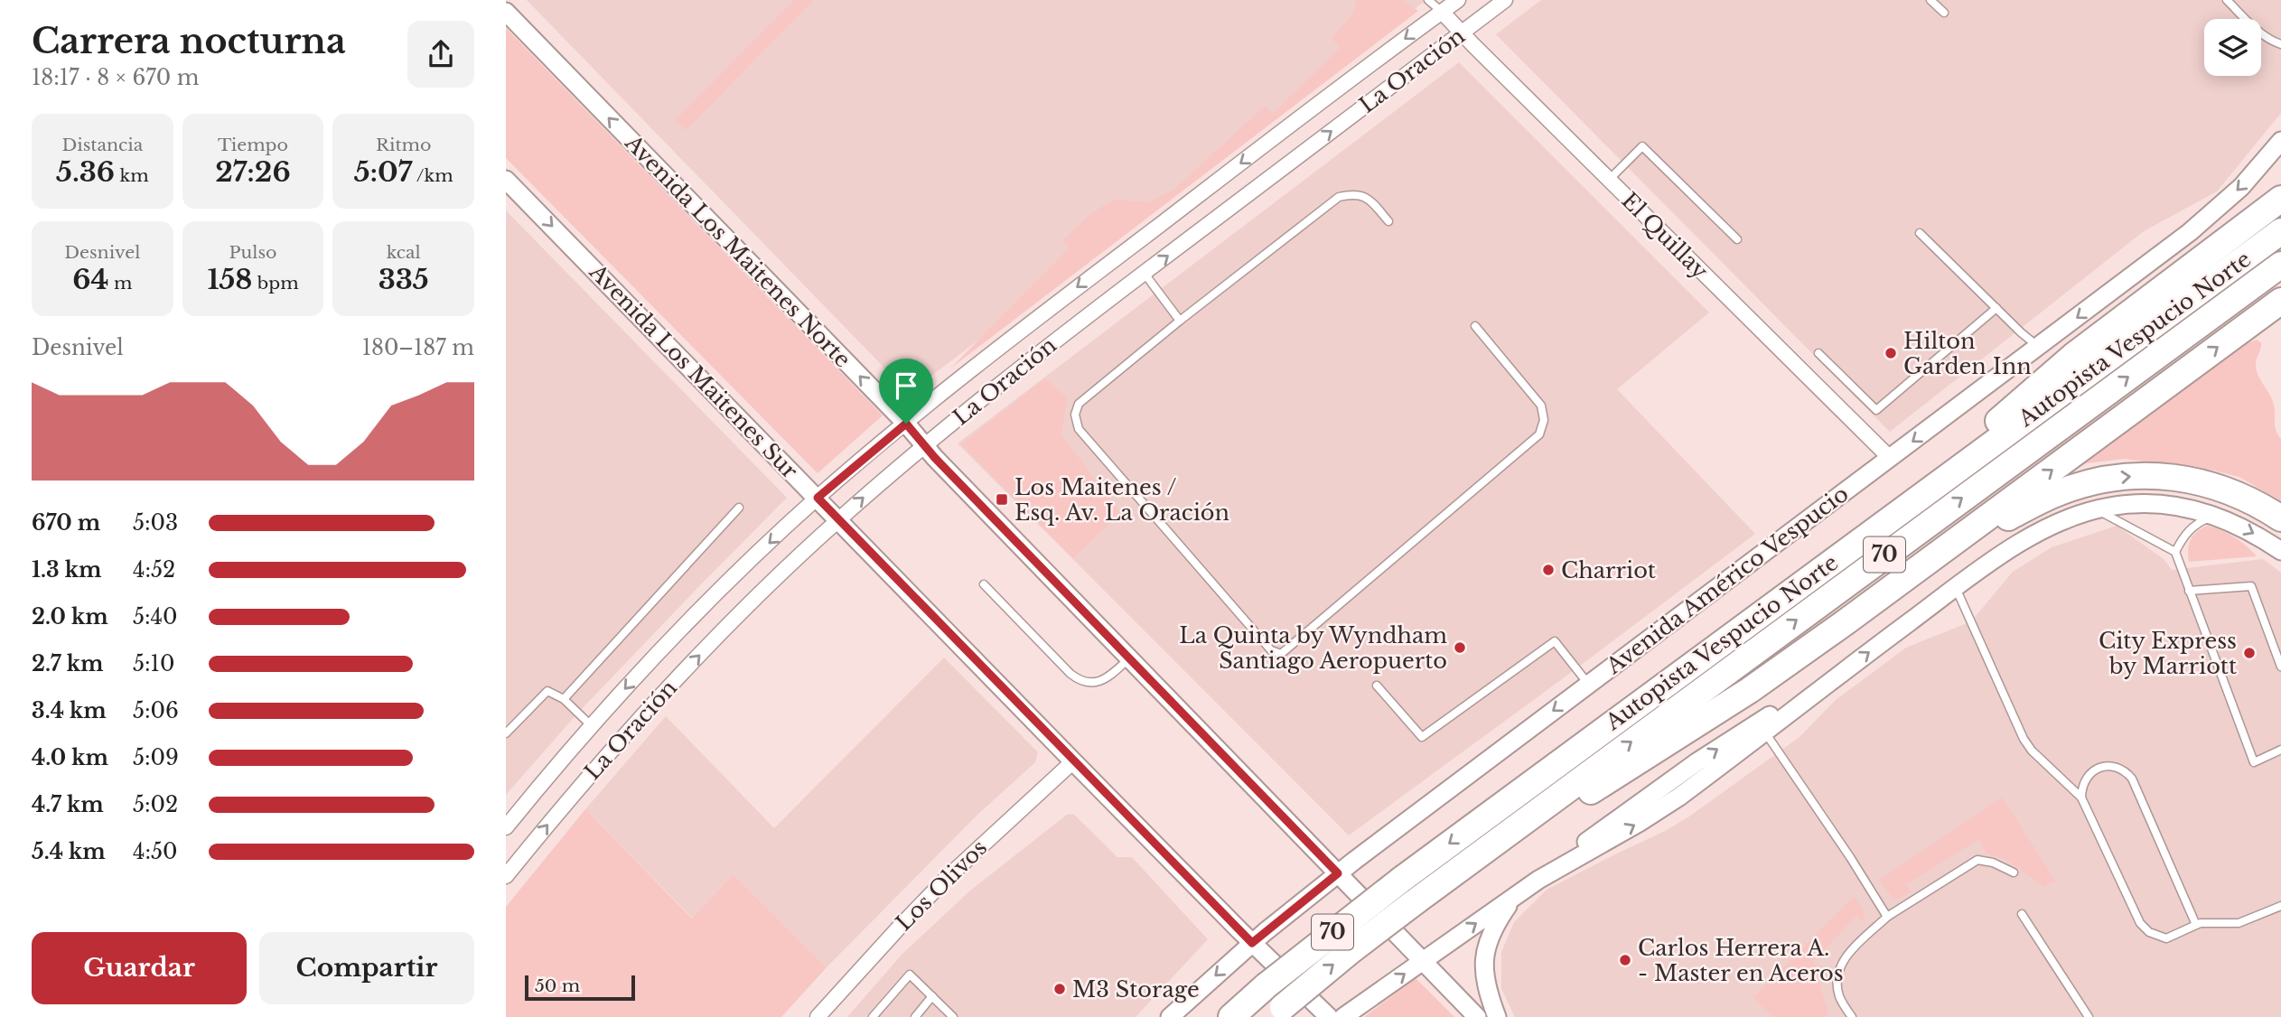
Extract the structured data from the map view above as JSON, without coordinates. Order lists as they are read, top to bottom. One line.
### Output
{"streets":{"highway":["Autopista Vespucio Norte","70"],"street":["La Oración","El Quillay","Avenida Los Maitenes Norte","Avenida Los Maitenes Sur","Avenida Américo Vespucio","Los Olivos"]},"crossings":[["La Oración","El Quillay"],["La Oración","Avenida Los Maitenes Norte"],["La Oración","Avenida Los Maitenes Sur"],["El Quillay","Avenida Américo Vespucio"],["Avenida Los Maitenes Norte","Avenida Américo Vespucio"],["Avenida Los Maitenes Sur","Avenida Américo Vespucio"],["Avenida Los Maitenes Sur","Los Olivos"]],"one_way":["Avenida Los Maitenes Norte","Avenida Los Maitenes Sur"],"places":{"other":["Hilton Garden Inn","Charriot","La Quinta by Wyndham Santiago Aeropuerto","City Express by Marriott","Carlos Herrera A. - Master en Aceros","M3 Storage"],"transit":["Los Maitenes / Esq. Av. La Oración"]},"scale_bar":"50 m","page":{"heading":["Carrera nocturna","18:17 · 8 × 670 m"],"stats":[["Distancia","5.36 km"],["Tiempo","27:26"],["Ritmo","5:07 /km"],["Desnivel","64 m"],["Pulso","158 bpm"],["kcal","335"]],"chart":["Desnivel","180–187 m"],"list":[{"name":"670 m","note":"5:03"},{"name":"1.3 km","note":"4:52"},{"name":"2.0 km","note":"5:40"},{"name":"2.7 km","note":"5:10"},{"name":"3.4 km","note":"5:06"},{"name":"4.0 km","note":"5:09"},{"name":"4.7 km","note":"5:02"},{"name":"5.4 km","note":"4:50"}],"buttons":["Guardar","Compartir"],"scale":"50 m"}}
